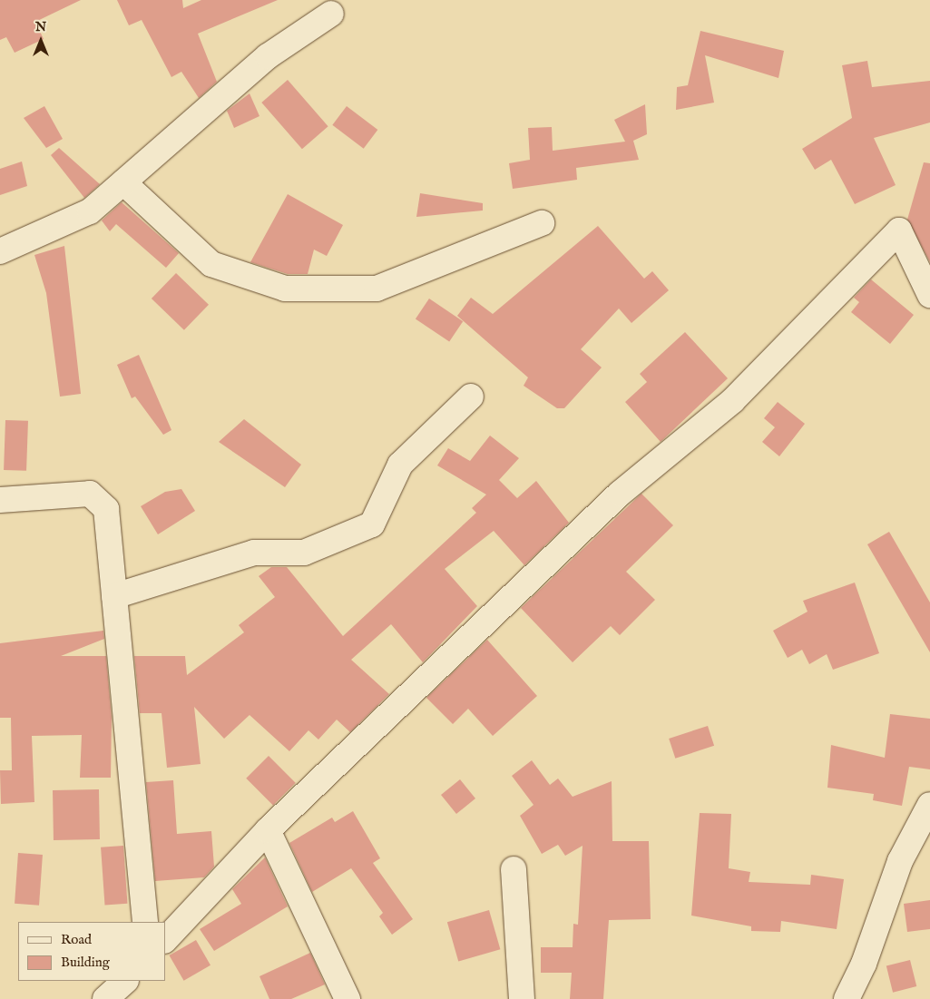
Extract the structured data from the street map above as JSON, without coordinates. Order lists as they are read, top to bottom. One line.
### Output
{"legend":["Road","Building"],"north":"top"}
